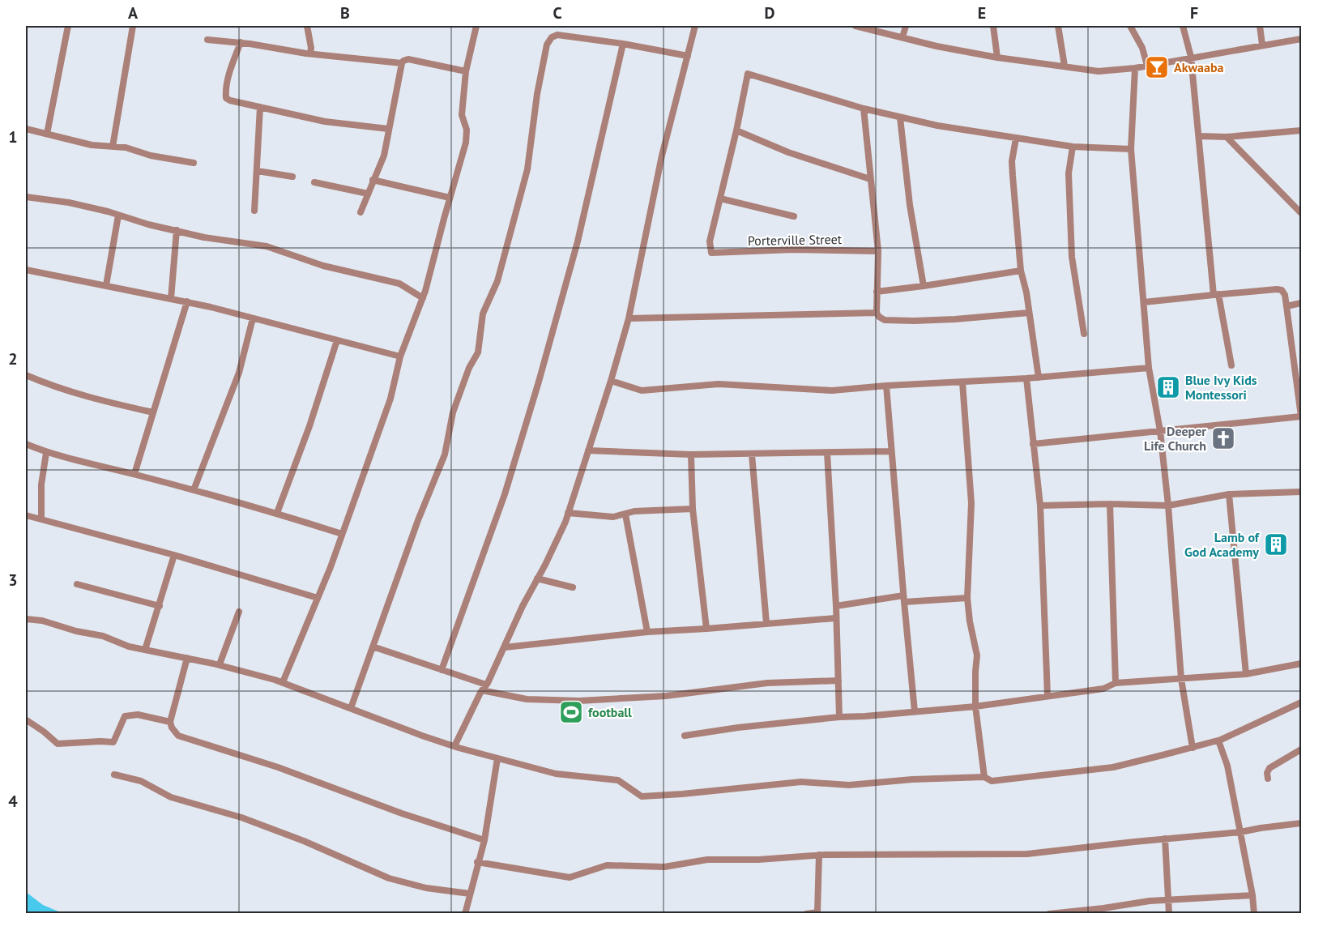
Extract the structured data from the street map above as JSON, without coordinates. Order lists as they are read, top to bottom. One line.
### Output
{"streets":{"street":["Porterville Street"]},"places":{"bar":["Akwaaba"],"building":["Blue Ivy Kids Montessori","Lamb of God Academy"],"church":["Deeper Life Church"],"sports":["football"]},"grid":{"columns":["A","B","C","D","E","F"],"rows":["1","2","3","4"]}}
